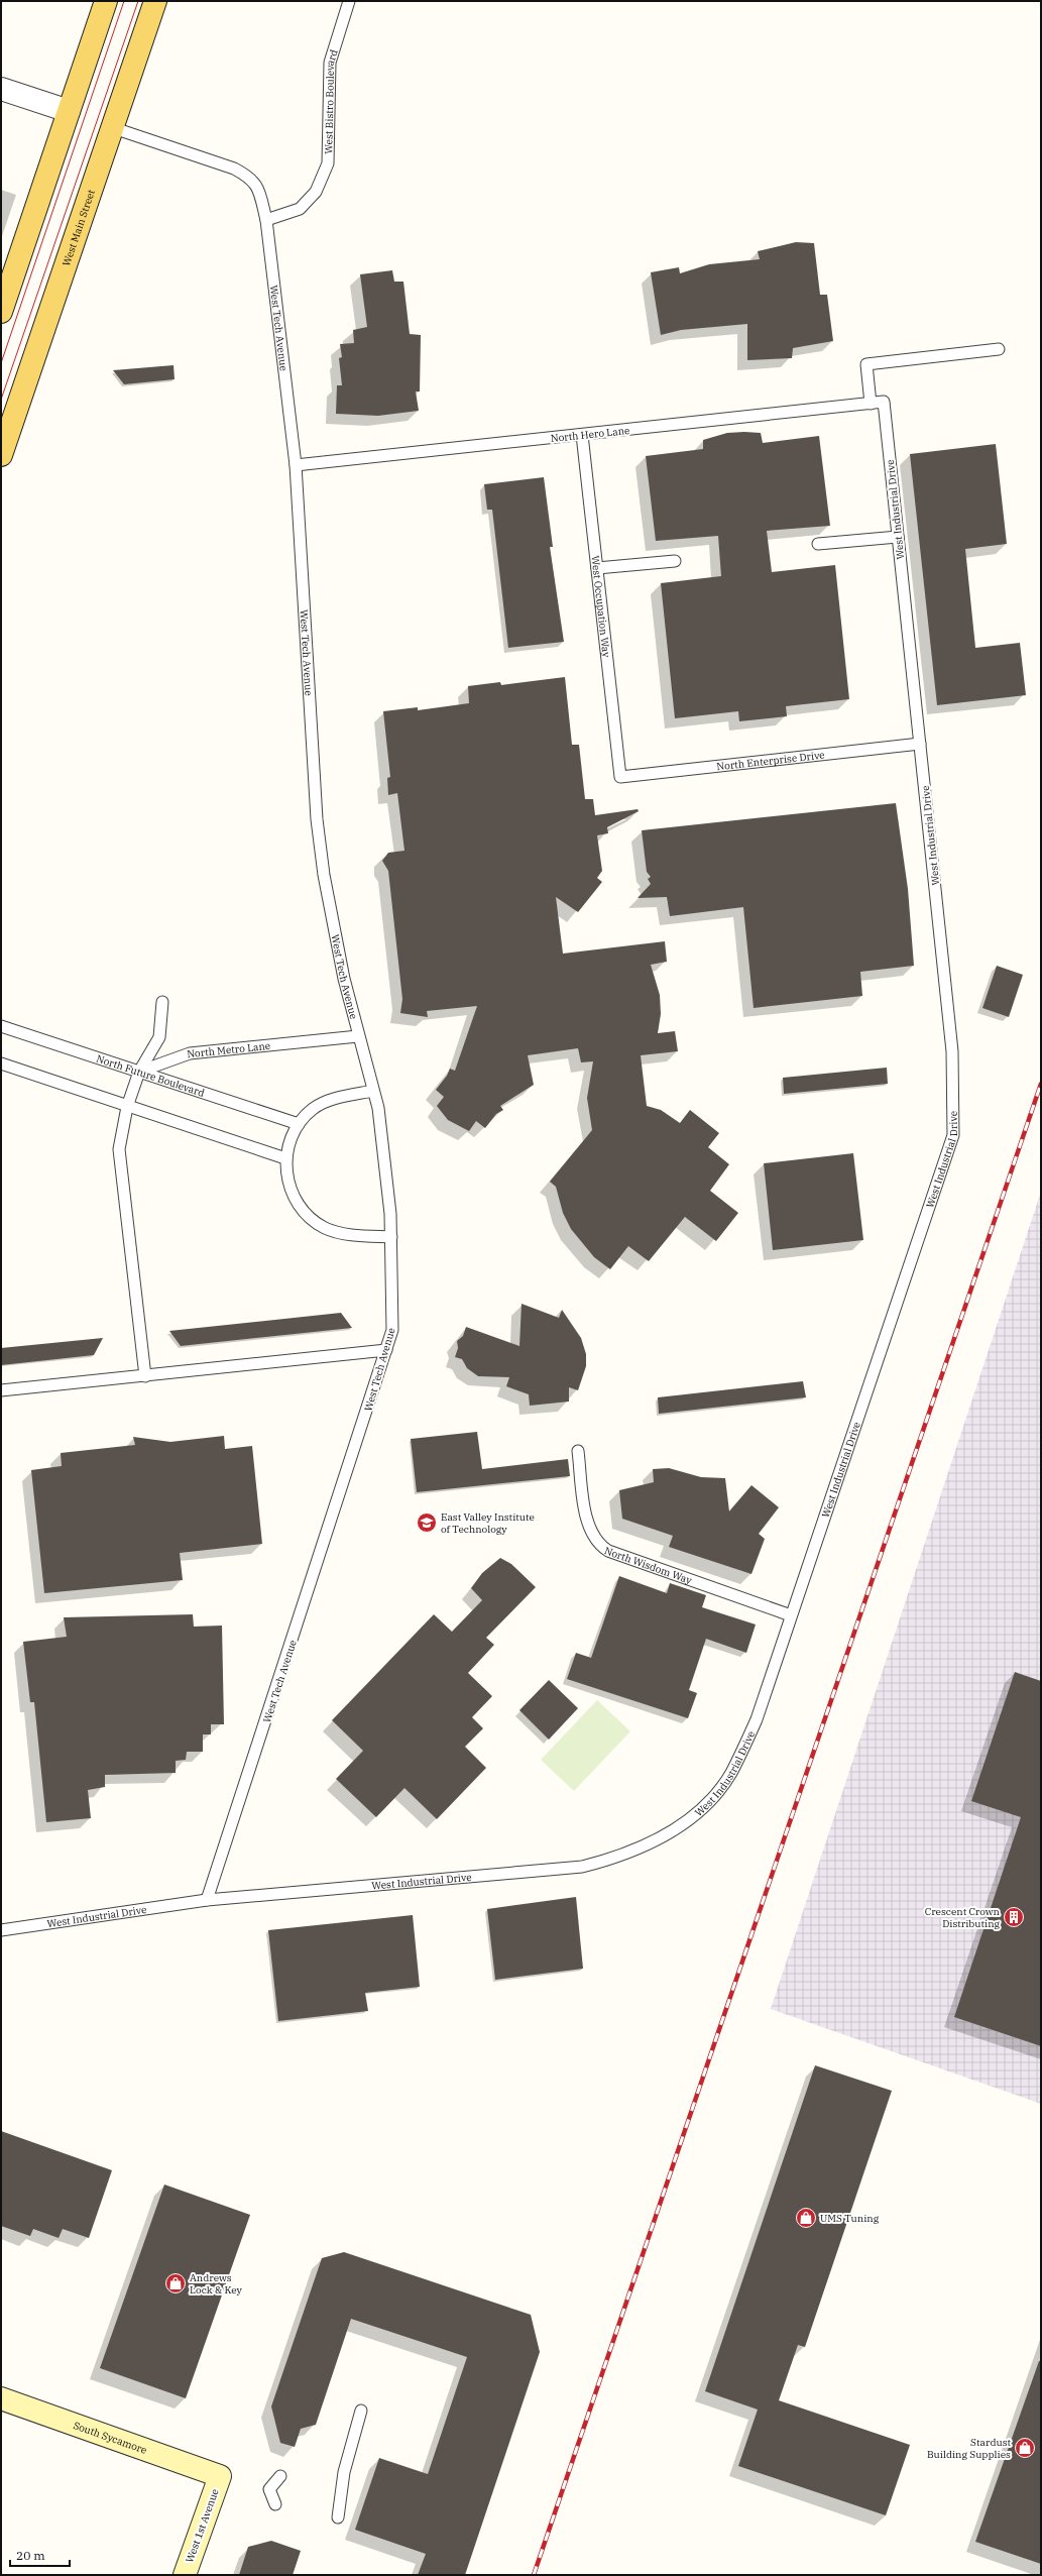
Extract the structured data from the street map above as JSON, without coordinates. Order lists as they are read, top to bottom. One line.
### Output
{"streets":{"main road":["West Main Street"],"street":["South Sycamore","West 1st Avenue"],"lane":["West Bistro Boulevard","West Tech Avenue","North Hero Lane","West Industrial Drive","West Occupation Way","North Enterprise Drive","North Metro Lane","North Future Boulevard","North Wisdom Way"]},"crossings":[["West Bistro Boulevard","West Tech Avenue"],["West Main Street","West Tech Avenue"],["West Tech Avenue","North Hero Lane"],["West Tech Avenue","West Industrial Drive"],["West Tech Avenue","North Metro Lane"],["North Hero Lane","West Industrial Drive"],["North Hero Lane","West Occupation Way"],["West Industrial Drive","North Enterprise Drive"],["West Industrial Drive","North Wisdom Way"],["West Occupation Way","North Enterprise Drive"],["North Metro Lane","North Future Boulevard"],["South Sycamore","West 1st Avenue"]],"places":{"school or university":["East Valley Institute of Technology"],"building":["Crescent Crown Distributing"],"shop":["UMS Tuning","Andrews Lock & Key","Stardust Building Supplies"]},"scale_bar":"20 m"}
